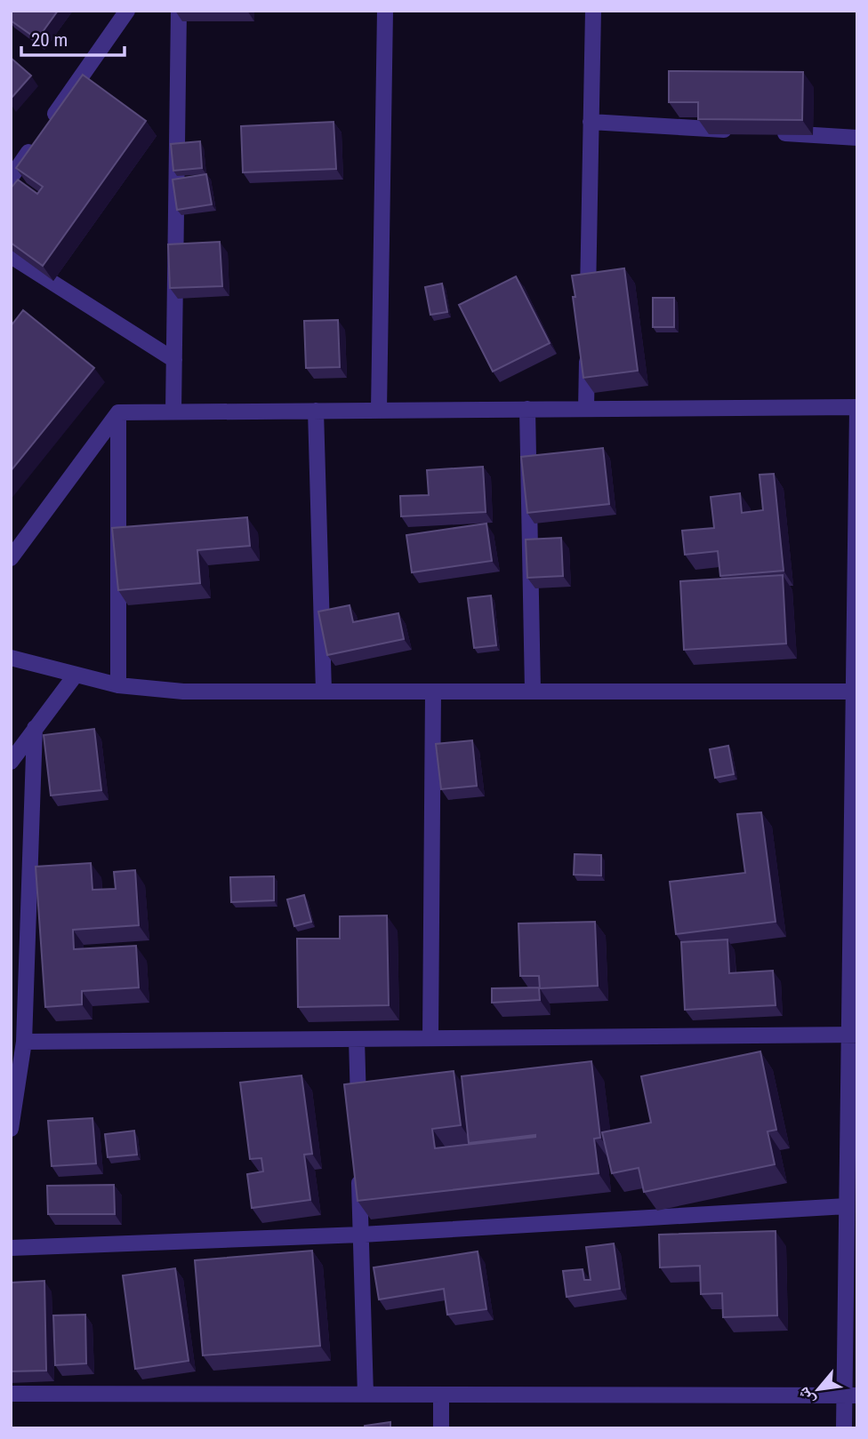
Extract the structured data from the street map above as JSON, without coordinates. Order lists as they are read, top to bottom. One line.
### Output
{"scale_bar":"20 m","north":"bottom left"}
